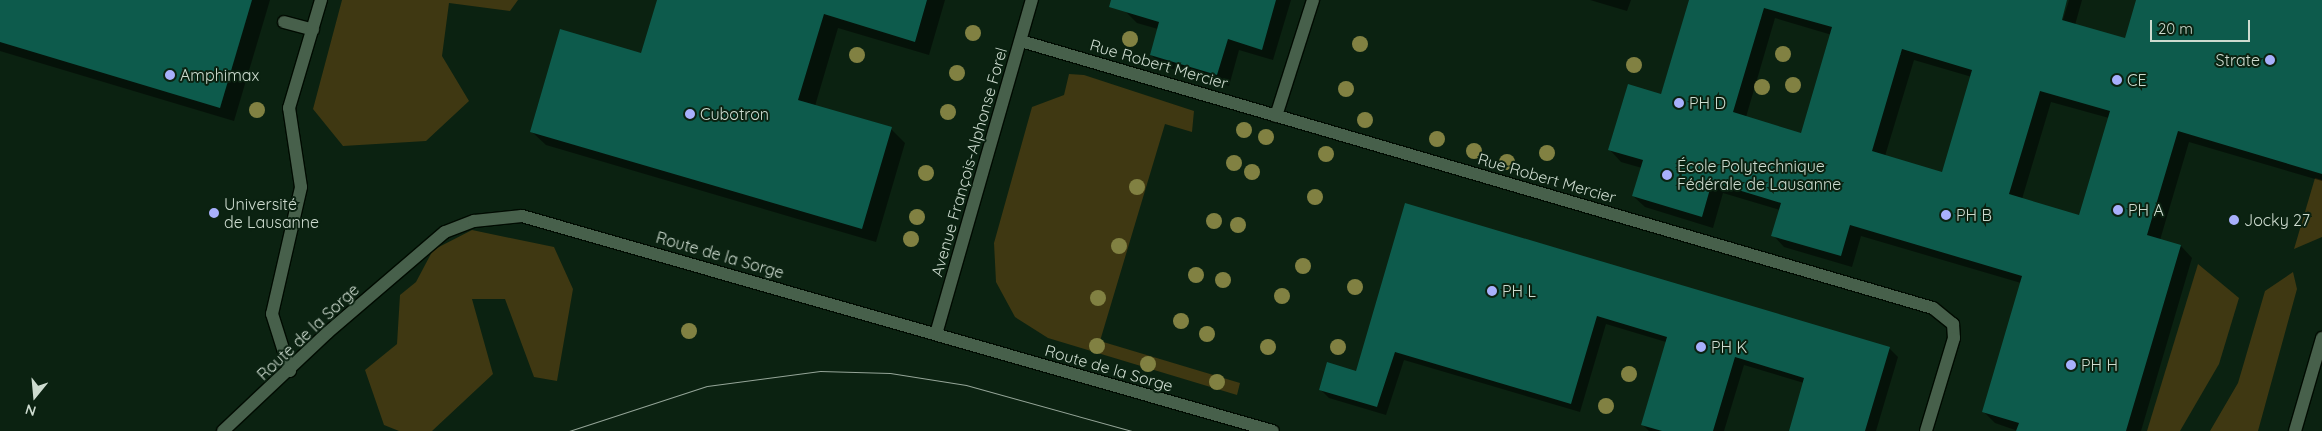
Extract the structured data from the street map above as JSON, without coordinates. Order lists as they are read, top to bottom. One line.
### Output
{"streets":{"street":["Rue Robert Mercier","Avenue François-Alphonse Forel","Route de la Sorge"]},"crossings":[["Rue Robert Mercier","Avenue François-Alphonse Forel"],["Avenue François-Alphonse Forel","Route de la Sorge"]],"places":["Strate","Amphimax","CE","PH D","Cubotron","École Polytechnique Fédérale de Lausanne","PH A","Université de Lausanne","PH B","Jocky 27","PH L","PH K","PH H"],"scale_bar":"20 m","north":"bottom"}
